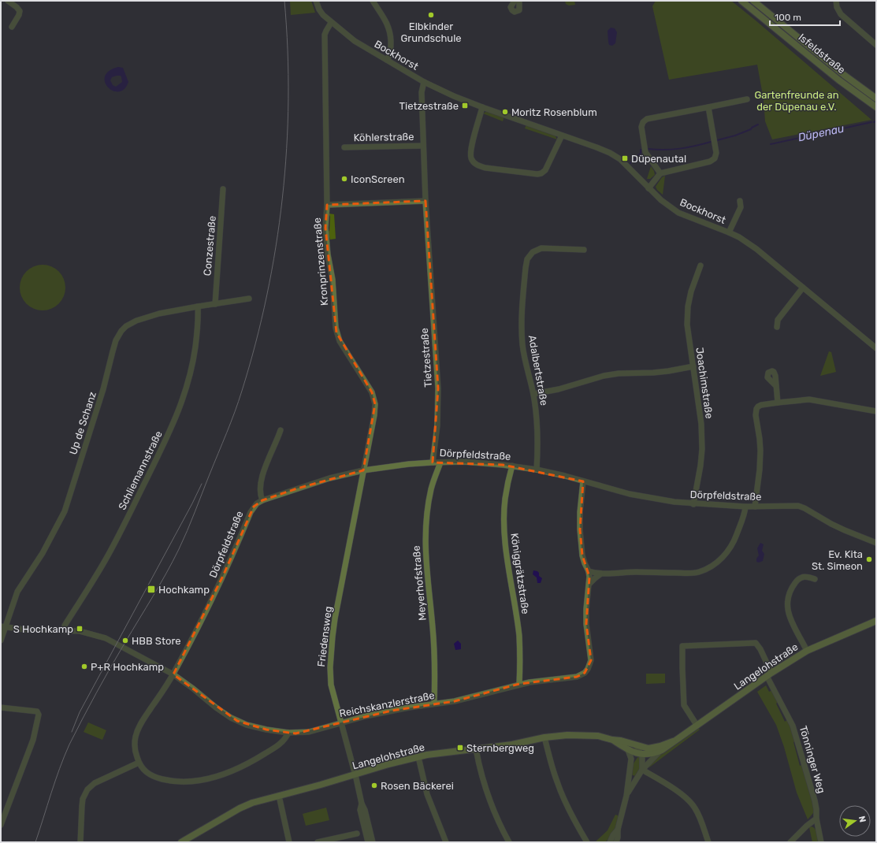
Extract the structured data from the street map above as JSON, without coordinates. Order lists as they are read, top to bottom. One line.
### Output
{"streets":{"street":["Isfeldstraße","Bockhorst","Köhlerstraße","Conzestraße","Kronprinzenstraße","Tietzestraße","Adalbertstraße","Joachimstraße","Up de Schanz","Dörpfeldstraße","Schliemannstraße","Königgrätzstraße","Meyerhofstraße","Friedensweg","Langelohstraße","Reichskanzlerstraße","Tönninger Weg"]},"crossings":[["Bockhorst","Kronprinzenstraße"],["Bockhorst","Tietzestraße"],["Köhlerstraße","Tietzestraße"],["Conzestraße","Up de Schanz"],["Kronprinzenstraße","Dörpfeldstraße"],["Kronprinzenstraße","Friedensweg"],["Tietzestraße","Dörpfeldstraße"],["Adalbertstraße","Dörpfeldstraße"],["Joachimstraße","Dörpfeldstraße"],["Up de Schanz","Schliemannstraße"],["Up de Schanz","Reichskanzlerstraße"],["Dörpfeldstraße","Königgrätzstraße"],["Dörpfeldstraße","Meyerhofstraße"],["Dörpfeldstraße","Friedensweg"],["Dörpfeldstraße","Reichskanzlerstraße"],["Schliemannstraße","Reichskanzlerstraße"],["Königgrätzstraße","Reichskanzlerstraße"],["Meyerhofstraße","Reichskanzlerstraße"],["Friedensweg","Langelohstraße"],["Friedensweg","Reichskanzlerstraße"],["Langelohstraße","Tönninger Weg"]],"water":["Düpenau"],"parks":["Gartenfreunde an der Düpenau e.V."],"places":{"other":["Elbkinder Grundschule","Moritz Rosenblum","IconScreen","Ev. Kita St. Simeon","HBB Store","P+R Hochkamp","Rosen Bäckerei"],"transit":["Tietzestraße","Düpenautal","Hochkamp","S Hochkamp","Sternbergweg"]},"scale_bar":"100 m","north":"right"}
